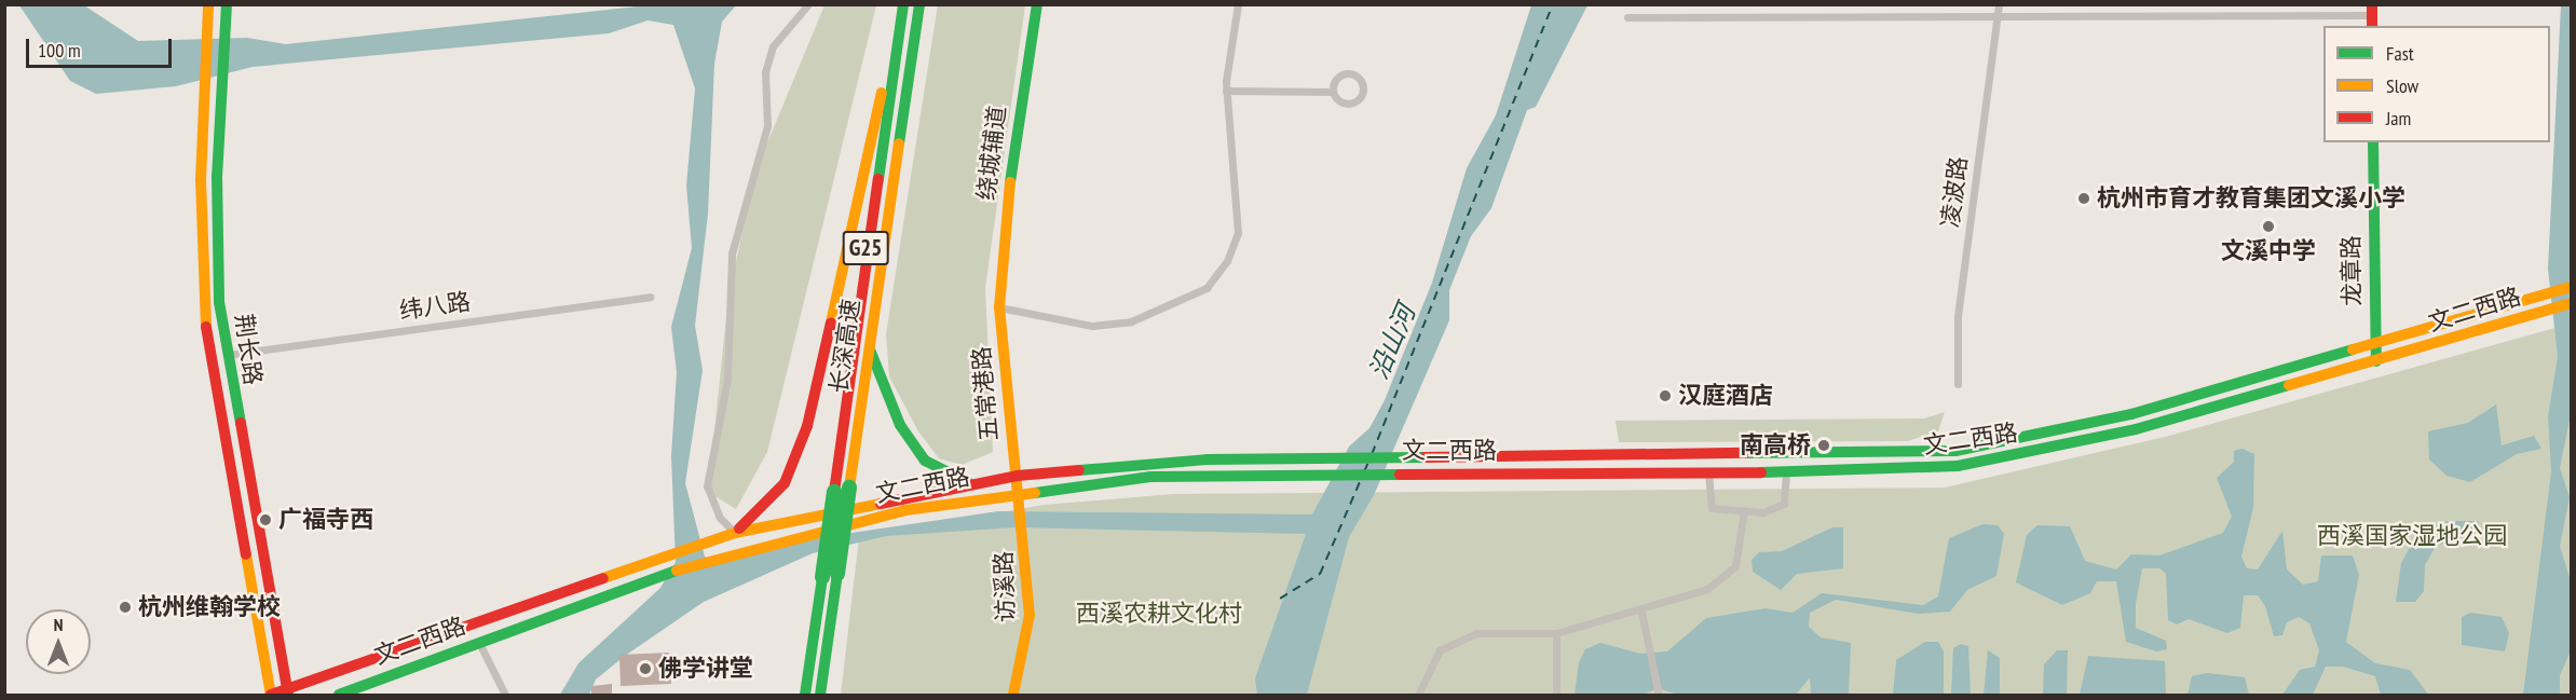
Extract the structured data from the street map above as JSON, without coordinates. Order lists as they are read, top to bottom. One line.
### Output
{"streets":{"main road":["绕城辅道","G25","龙章路","文二西路","长深高速","荆长路","五常港路","访溪路"],"street":["凌波路","纬八路"]},"crossings":[["绕城辅道","五常港路"],["龙章路","文二西路"],["纬八路","荆长路"],["文二西路","荆长路"],["文二西路","五常港路"],["文二西路","访溪路"],["五常港路","访溪路"]],"water":["沿山河"],"parks":["西溪国家湿地公园","西溪农耕文化村"],"places":["杭州市育才教育集团文溪小学","文溪中学","汉庭酒店","南高桥","广福寺西","杭州维翰学校","佛学讲堂"],"legend":["Fast","Slow","Jam"],"scale_bar":"100 m","north":"top"}
